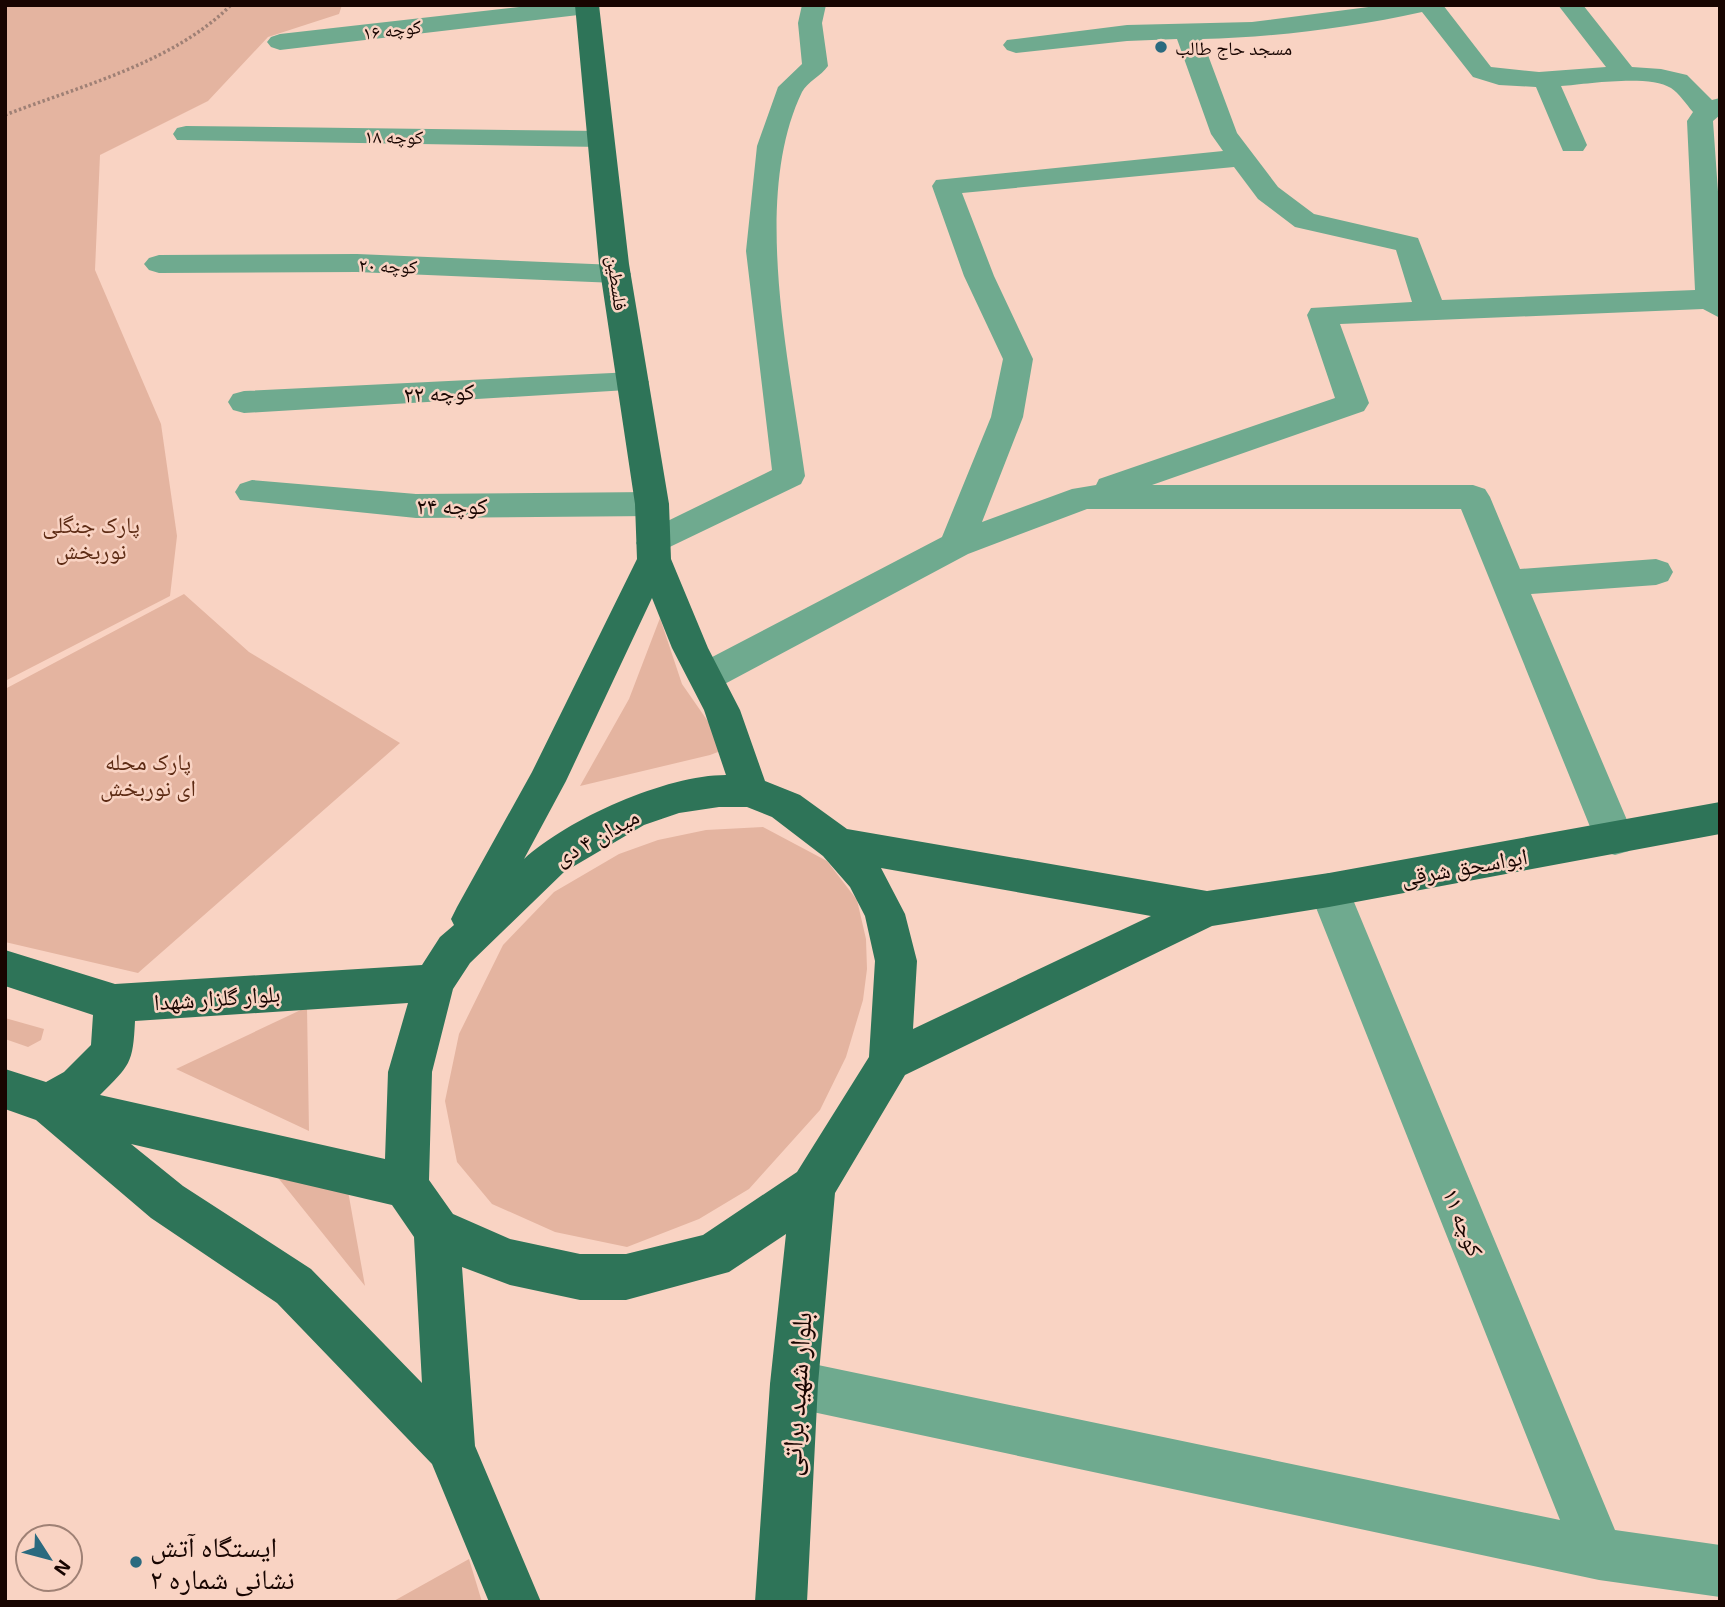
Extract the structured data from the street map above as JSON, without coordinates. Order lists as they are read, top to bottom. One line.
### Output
{"streets":{"main road":["فلسطین","میدان ۴ دی","ابواسحق شرقی","بلوار گلزار شهدا","بلوار شهید براتی"],"street":["کوچه ۱۶","کوچه ۱۸","کوچه ۲۰","کوچه ۲۲","کوچه ۲۴","کوچه ۱۱"]},"crossings":[["کوچه ۱۶","فلسطین"],["کوچه ۱۸","فلسطین"],["کوچه ۲۰","فلسطین"],["فلسطین","کوچه ۲۲"],["فلسطین","کوچه ۲۴"],["میدان ۴ دی","ابواسحق شرقی"],["میدان ۴ دی","بلوار گلزار شهدا"],["میدان ۴ دی","بلوار شهید براتی"],["ابواسحق شرقی","کوچه ۱۱"]],"parks":["پارک جنگلی نوربخش","پارک محله ای نوربخش"],"places":["مسجد حاج طالب","ایستگاه آتش نشانی شماره ۲"],"north":"bottom right"}
